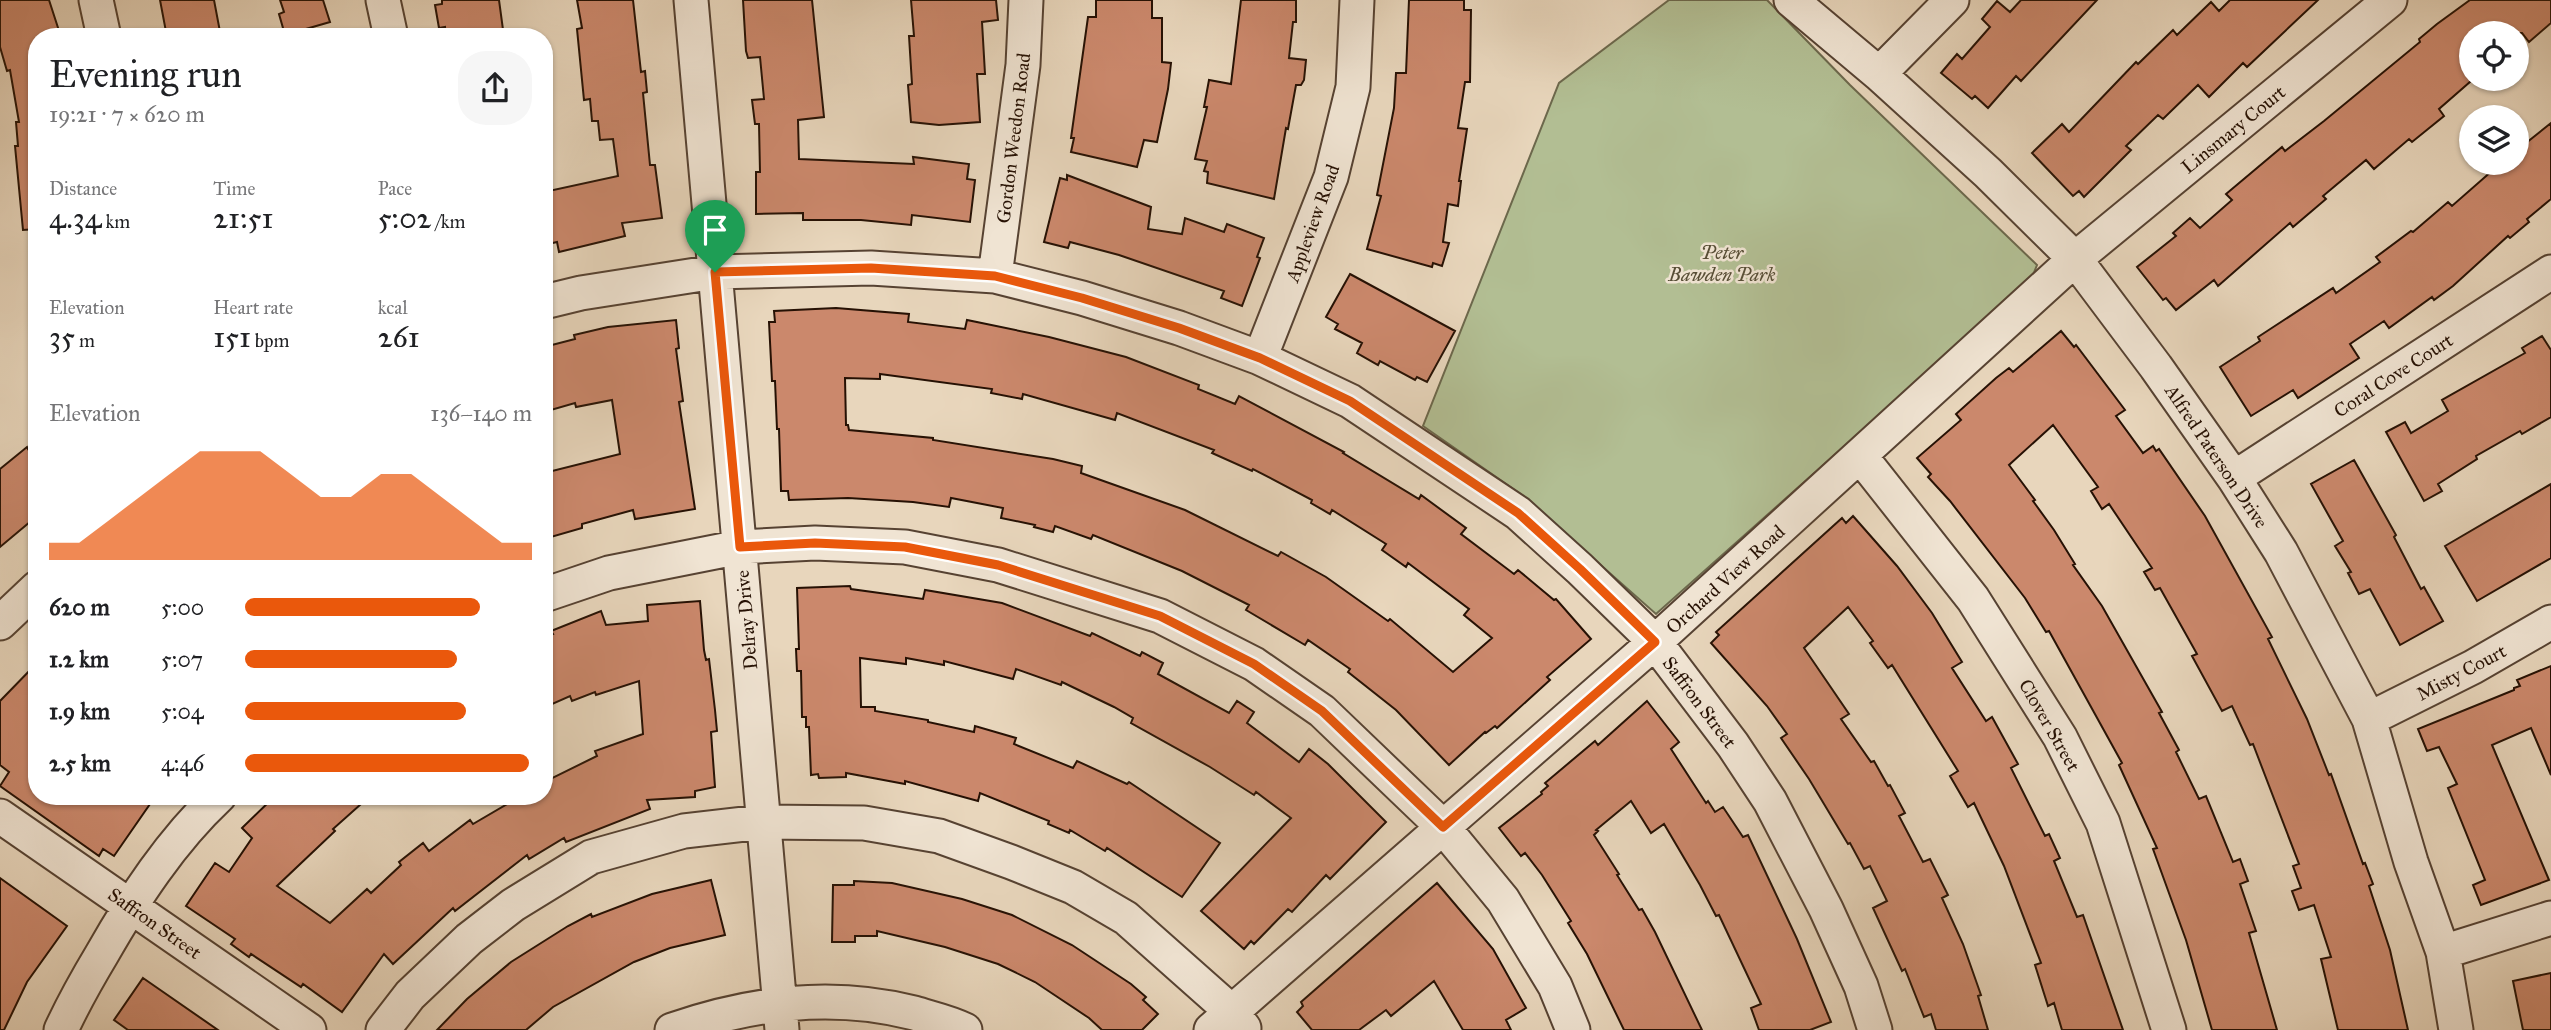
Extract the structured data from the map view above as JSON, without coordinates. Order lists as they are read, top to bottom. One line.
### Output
{"streets":{"street":["Linsmary Court","Gordon Weedon Road","Appleview Road","Coral Cove Court","Alfred Paterson Drive","Orchard View Road","Delray Drive","Misty Court","Saffron Street","Clover Street"]},"crossings":[["Linsmary Court","Alfred Paterson Drive"],["Linsmary Court","Orchard View Road"],["Gordon Weedon Road","Saffron Street"],["Appleview Road","Saffron Street"],["Coral Cove Court","Alfred Paterson Drive"],["Alfred Paterson Drive","Orchard View Road"],["Alfred Paterson Drive","Misty Court"],["Orchard View Road","Saffron Street"],["Orchard View Road","Clover Street"],["Delray Drive","Saffron Street"]],"parks":["Peter Bawden Park"],"page":{"heading":["Evening run","19:21 · 7 × 620 m"],"stats":[["Distance","4.34 km"],["Time","21:51"],["Pace","5:02 /km"],["Elevation","35 m"],["Heart rate","151 bpm"],["kcal","261"]],"chart":["Elevation","136–140 m"],"list":[{"name":"620 m","note":"5:00"},{"name":"1.2 km","note":"5:07"},{"name":"1.9 km","note":"5:04"},{"name":"2.5 km","note":"4:46"}]}}
